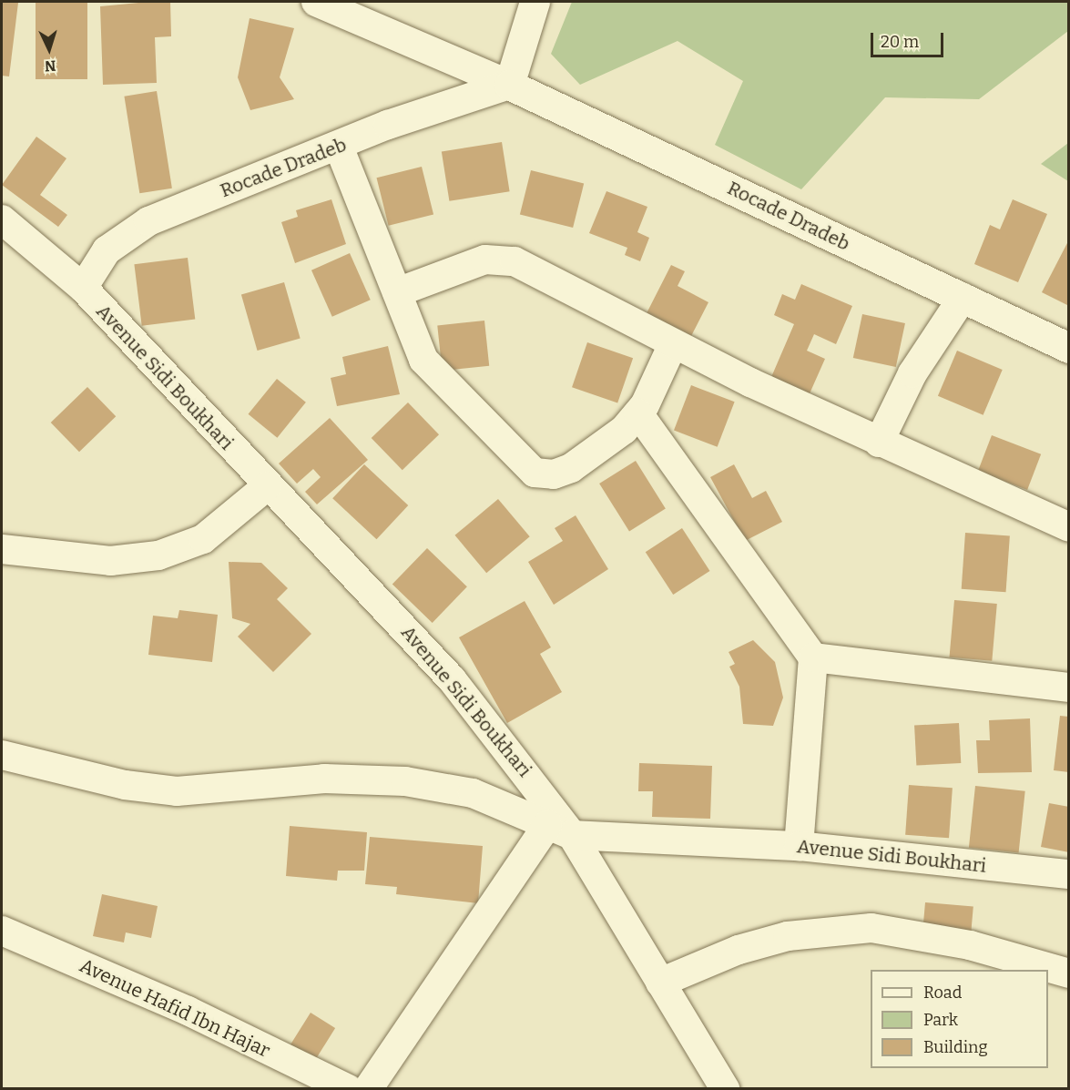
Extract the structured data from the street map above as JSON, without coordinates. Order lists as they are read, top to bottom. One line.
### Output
{"streets":{"street":["Rocade Dradeb","Avenue Sidi Boukhari","Avenue Hafid Ibn Hajar"]},"crossings":[["Rocade Dradeb","Avenue Sidi Boukhari"]],"legend":["Road","Park","Building"],"scale_bar":"20 m","north":"bottom"}
